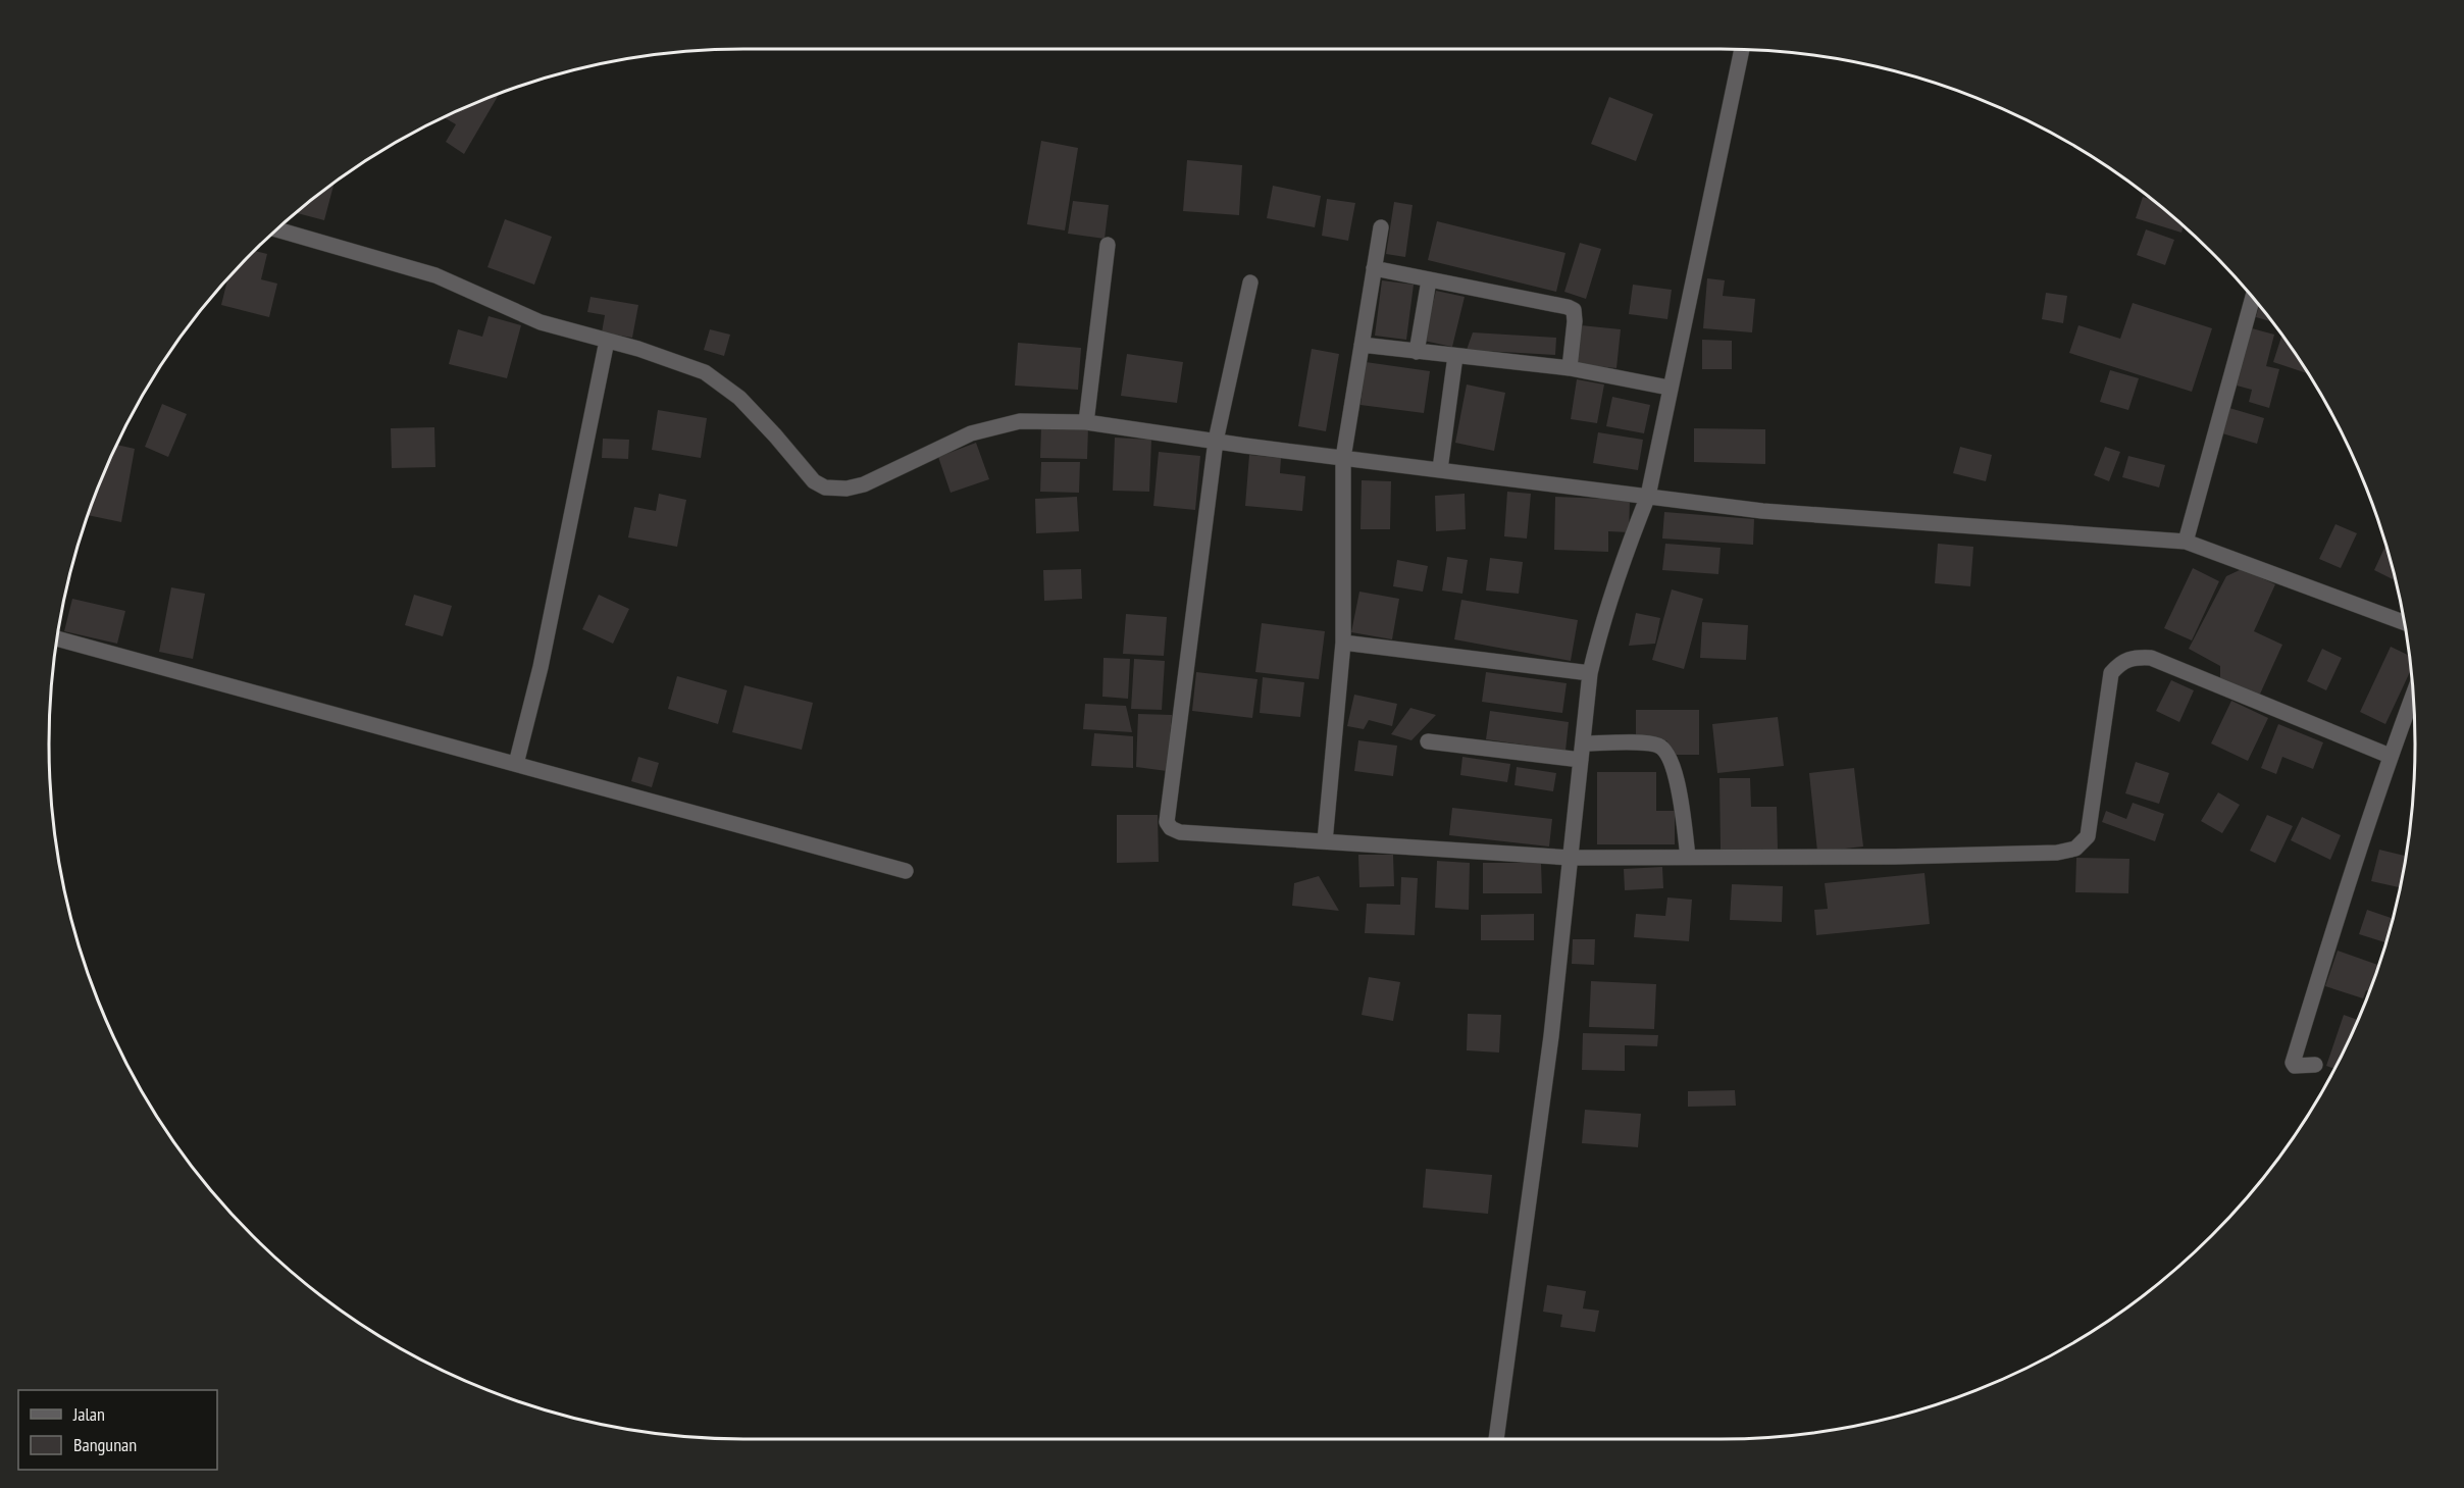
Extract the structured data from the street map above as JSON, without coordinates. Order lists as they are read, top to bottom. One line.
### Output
{"legend":["Jalan","Bangunan"]}
